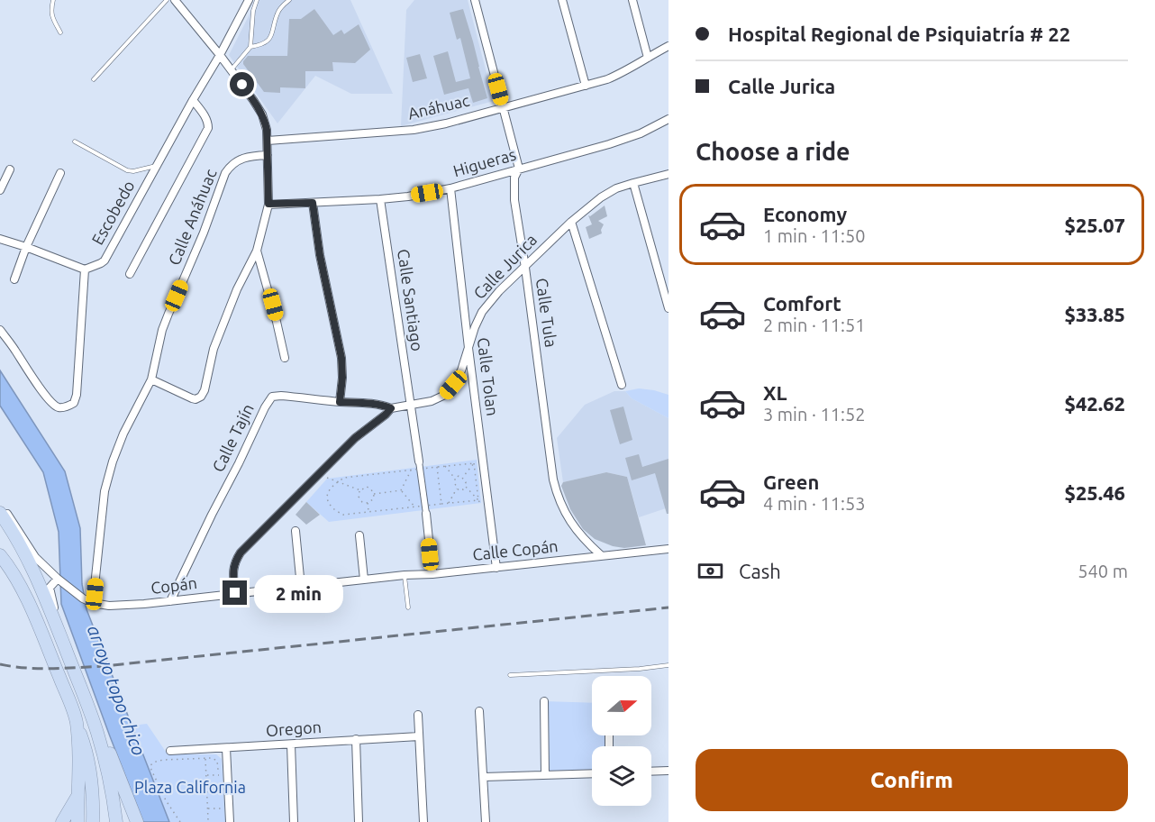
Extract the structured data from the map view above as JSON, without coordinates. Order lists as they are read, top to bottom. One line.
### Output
{"streets":{"street":["Anáhuac","Higueras","Escobedo","Calle Anáhuac","Calle Jurica","Calle Santiago","Calle Tula","Calle Tolan","Calle Tajín","Calle Copán","Copán","Oregon"]},"crossings":[["Anáhuac","Calle Tula"],["Higueras","Calle Santiago"],["Higueras","Calle Tula"],["Higueras","Calle Tolan"],["Calle Anáhuac","Copán"],["Calle Jurica","Calle Santiago"],["Calle Jurica","Calle Tula"],["Calle Jurica","Calle Tolan"],["Calle Jurica","Calle Tajín"],["Calle Tula","Calle Copán"],["Calle Tolan","Calle Copán"],["Calle Tajín","Copán"],["Calle Copán","Copán"]],"water":["arroyo topo chico"],"parks":["Plaza California"],"north":"right","page":{"banner":["Hospital Regional de Psiquiatría # 22","Calle Jurica"],"heading":"Choose a ride","list":[{"name":"Economy","note":"1 min · 11:50","value":"$25.07"},{"name":"Comfort","note":"2 min · 11:51","value":"$33.85"},{"name":"XL","note":"3 min · 11:52","value":"$42.62"},{"name":"Green","note":"4 min · 11:53","value":"$25.46"}],"pay":["Cash","540 m"],"bubble":"2 min","buttons":"Confirm"}}
